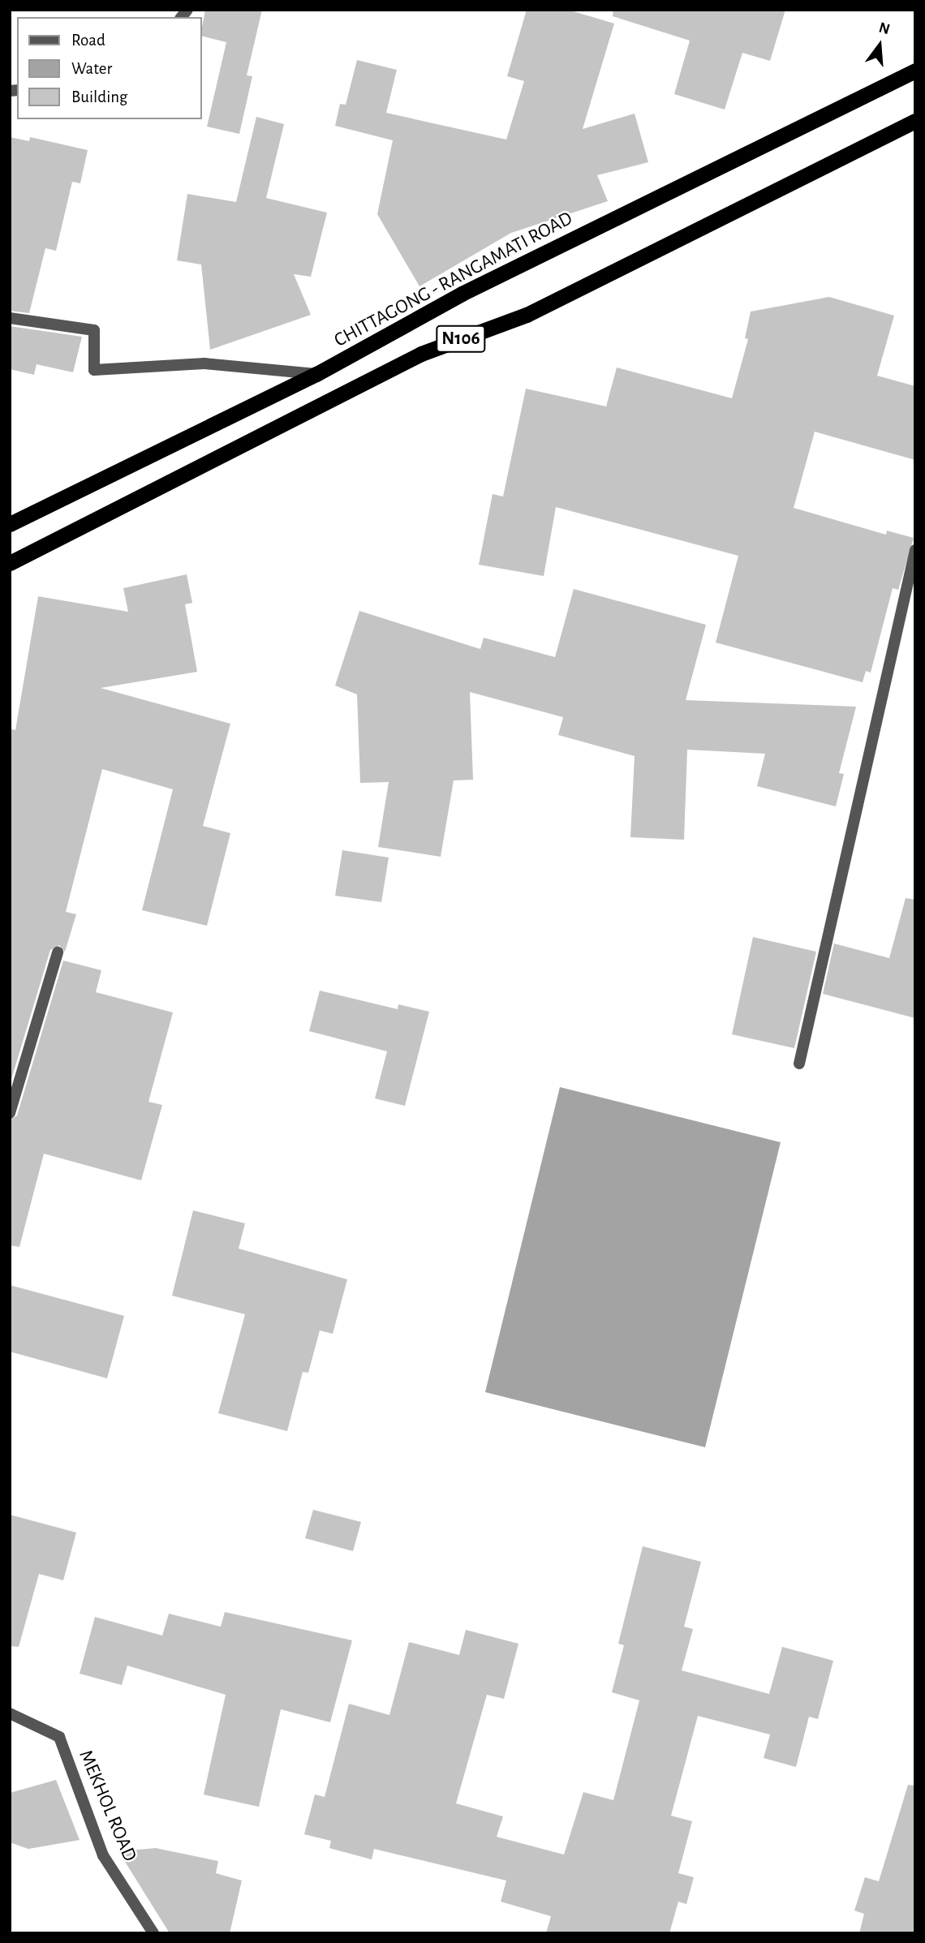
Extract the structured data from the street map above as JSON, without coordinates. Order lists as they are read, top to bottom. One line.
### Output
{"streets":{"highway":["CHITTAGONG - RANGAMATI ROAD","N106"],"street":["MEKHOL ROAD"]},"legend":["Road","Water","Building"],"north":"top"}
